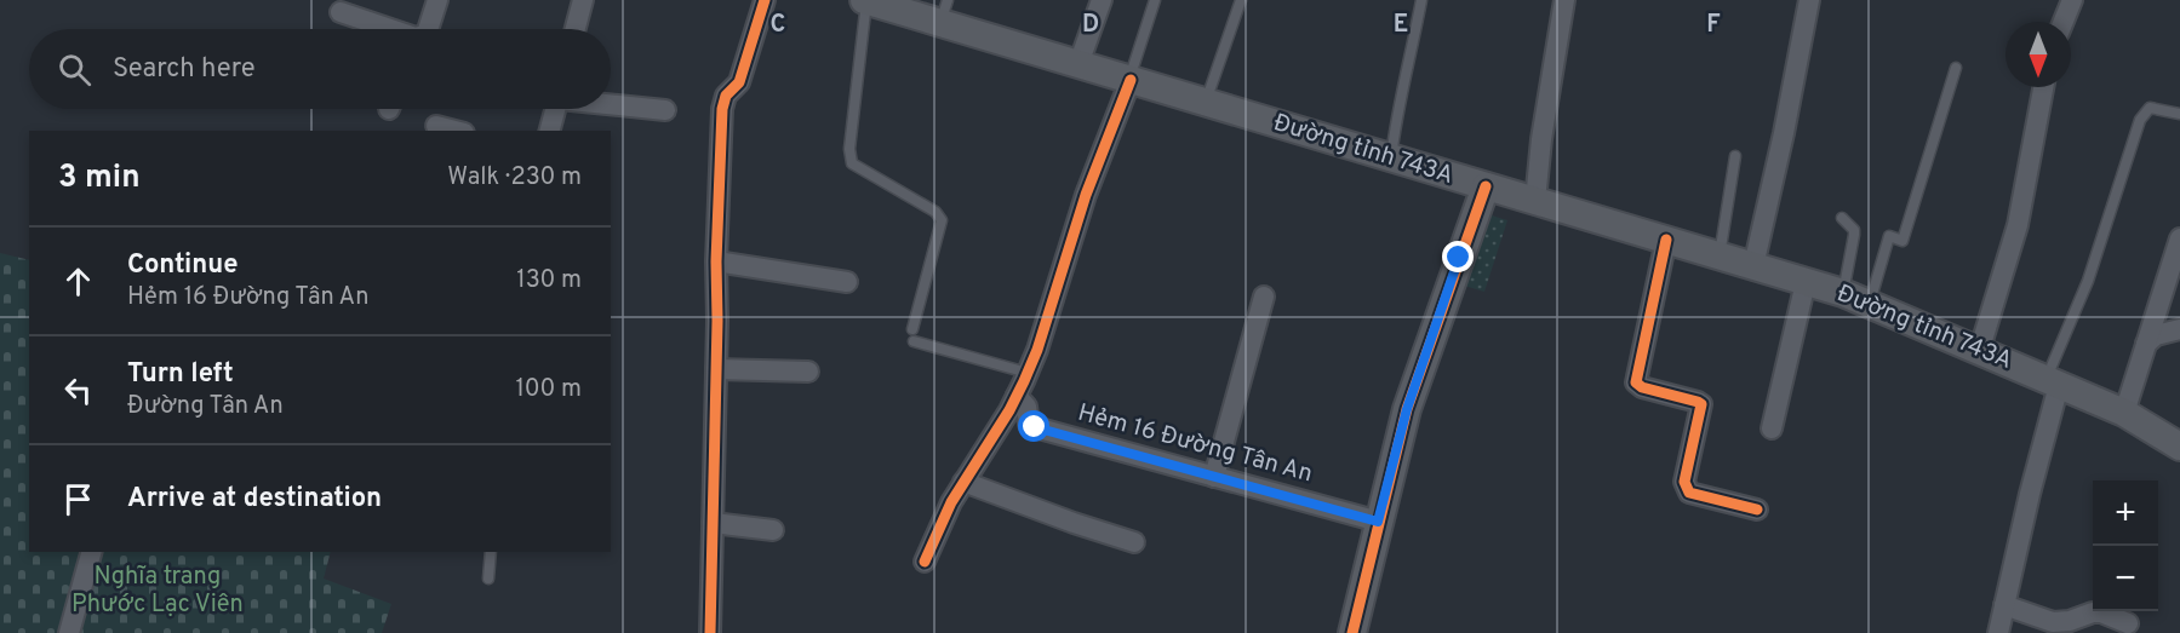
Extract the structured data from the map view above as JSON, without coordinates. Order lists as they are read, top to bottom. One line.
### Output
{"streets":{"main road":["Đường tỉnh 743A"],"street":["Hẻm 16 Đường Tân An"]},"parks":["Nghĩa trang Phước Lạc Viên"],"north":"bottom","page":{"search":"Search here","heading":["3 min","Walk · 230 m"],"list":[["Continue","Hẻm 16 Đường Tân An","130 m"],["Turn left","Đường Tân An","100 m"],"Arrive at destination"],"map_buttons":["+","−"]},"grid":{"columns":["C","D","E","F"]}}
